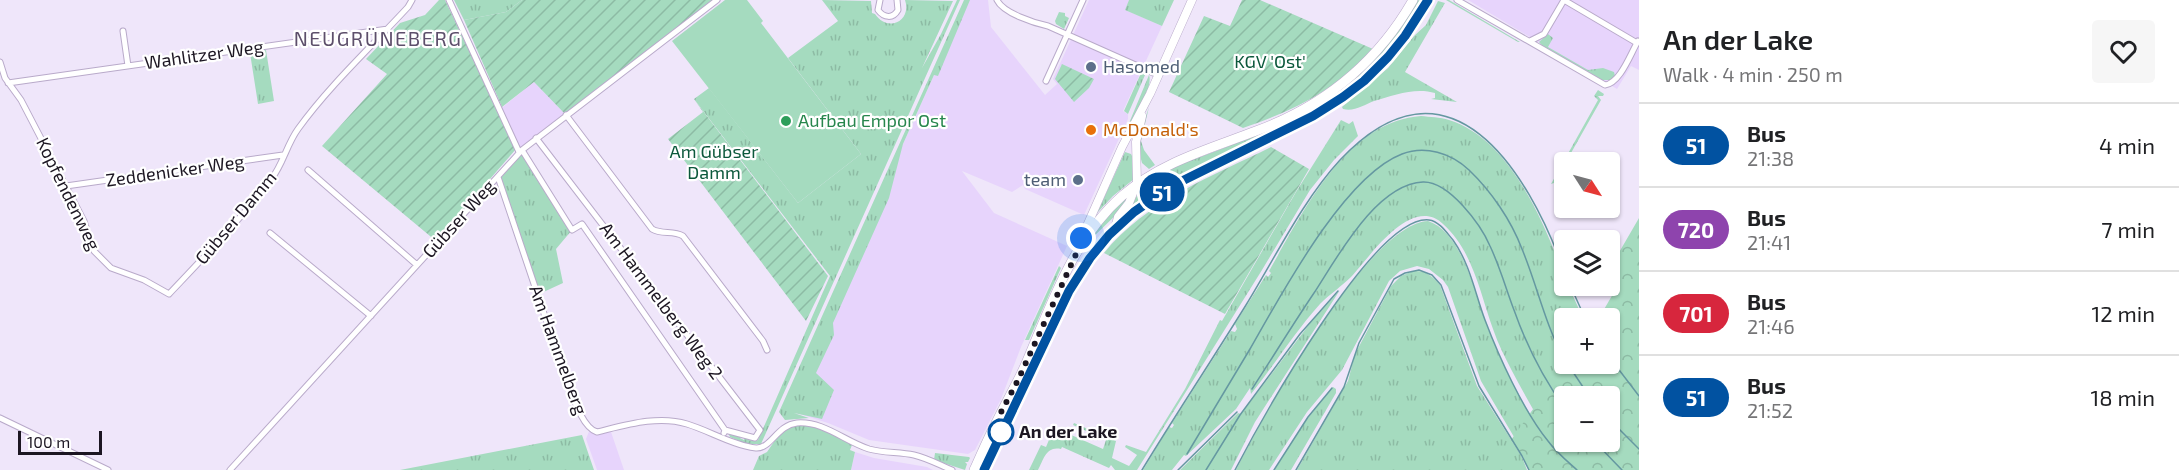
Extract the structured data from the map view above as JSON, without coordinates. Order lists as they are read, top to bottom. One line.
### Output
{"streets":{"street":["Wahlitzer Weg","Zeddenicker Weg","Kopfendenweg","Gübser Damm","Gübser Weg","Am Hammelberg Weg 2","Am Hammelberg"]},"crossings":[["Wahlitzer Weg","Kopfendenweg"],["Wahlitzer Weg","Gübser Damm"],["Zeddenicker Weg","Kopfendenweg"],["Zeddenicker Weg","Gübser Damm"],["Kopfendenweg","Gübser Damm"],["Gübser Weg","Am Hammelberg Weg 2"],["Gübser Weg","Am Hammelberg"]],"districts":["NEUGRÜNEBERG"],"parks":["KGV 'Ost'","Am Gübser Damm"],"places":["Hasomed","Aufbau Empor Ost","McDonald's","team","An der Lake"],"lines":["bus line 51"],"scale_bar":"100 m","north":"bottom right","page":{"on_map":"51","heading":["An der Lake","Walk · 4 min · 250 m"],"list":[{"mark":"51","name":"Bus","note":"21:38","value":"4 min"},{"mark":"720","name":"Bus","note":"21:41","value":"7 min"},{"mark":"701","name":"Bus","note":"21:46","value":"12 min"},{"mark":"51","name":"Bus","note":"21:52","value":"18 min"}],"map_buttons":["+","−"],"scale":"100 m"}}
